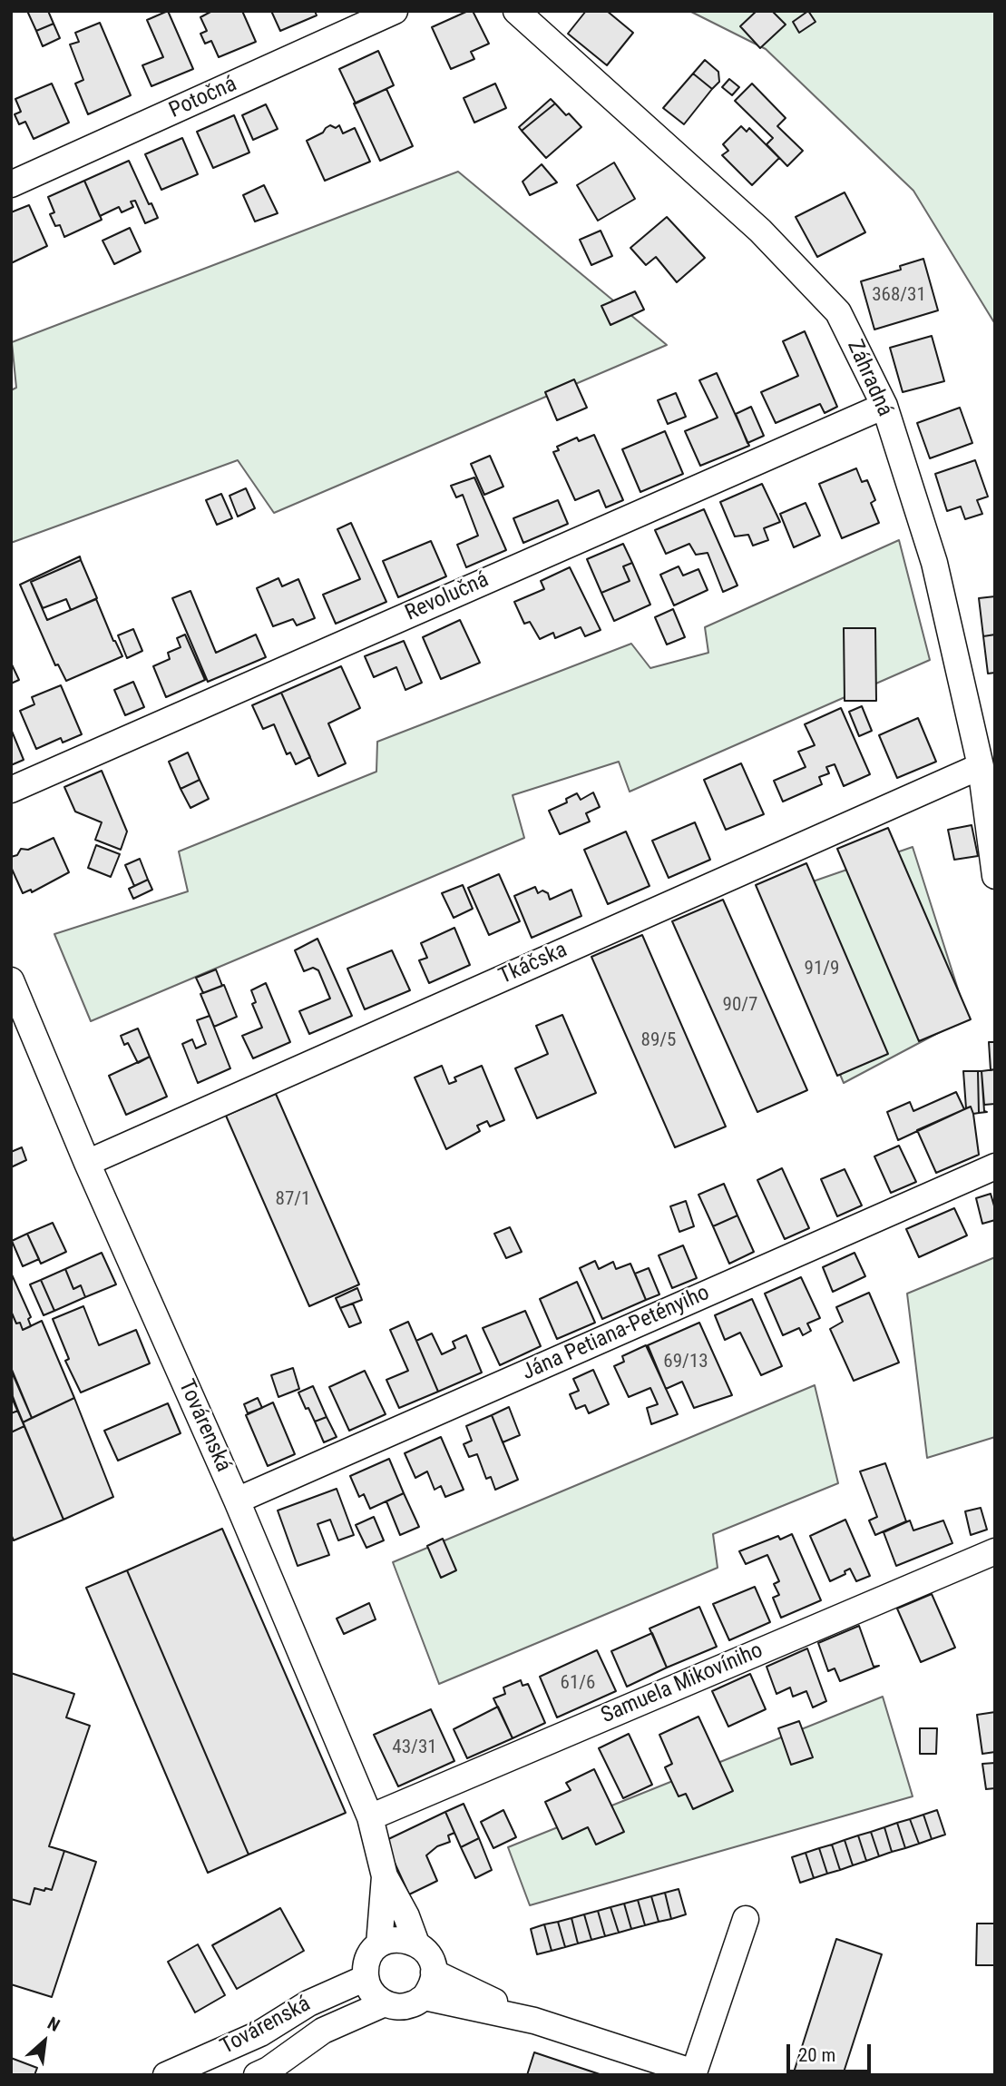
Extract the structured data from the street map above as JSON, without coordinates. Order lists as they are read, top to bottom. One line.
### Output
{"streets":{"street":["Potočná","Záhradná","Revolučná","Tkáčska","Jána Petiana-Petényiho","Továrenská","Samuela Mikovíniho"]},"crossings":[["Záhradná","Revolučná"],["Záhradná","Tkáčska"],["Tkáčska","Továrenská"],["Jána Petiana-Petényiho","Továrenská"],["Továrenská","Samuela Mikovíniho"]],"house_numbers":["368/31","91/9","90/7","89/5","87/1","69/13","61/6","43/31"],"scale_bar":"20 m","north":"top right"}
